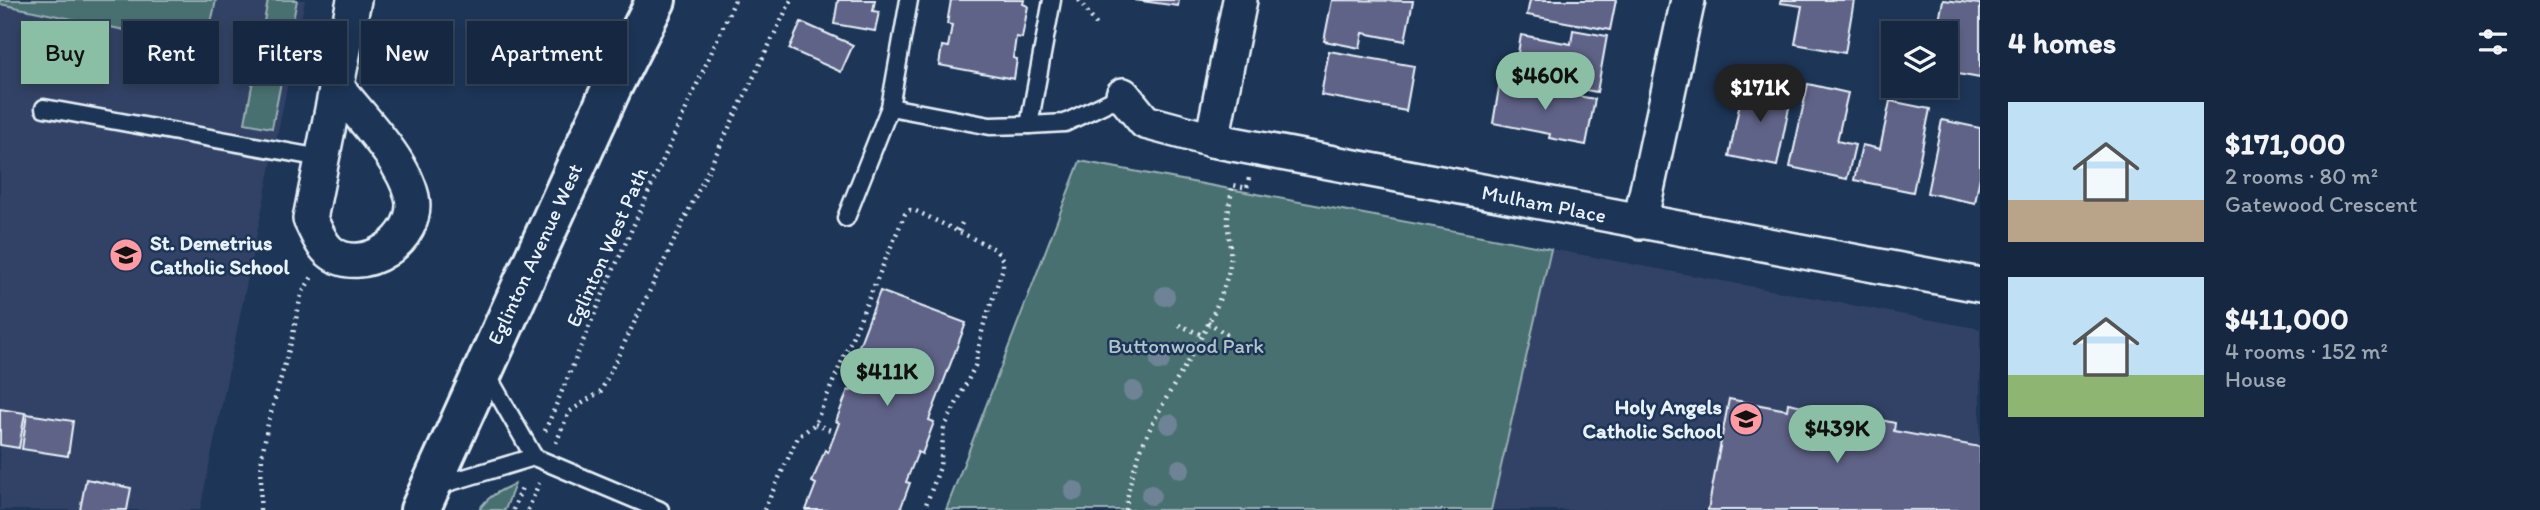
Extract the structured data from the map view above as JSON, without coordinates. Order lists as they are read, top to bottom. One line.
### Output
{"streets":{"main road":["Eglinton Avenue West"],"street":["Mulham Place"],"path":["Eglinton West Path"]},"parks":["Buttonwood Park"],"places":{"school or university":["St. Demetrius Catholic School","Holy Angels Catholic School"]},"page":{"heading":"4 homes","chip":["Buy","Rent","Filters","New","Apartment"],"price":["$460K","$171K","$411K","$439K"],"list":[{"name":"$171,000","note":"2 rooms · 80 m² · Gatewood Crescent"},{"name":"$411,000","note":"4 rooms · 152 m² · House"}]}}
